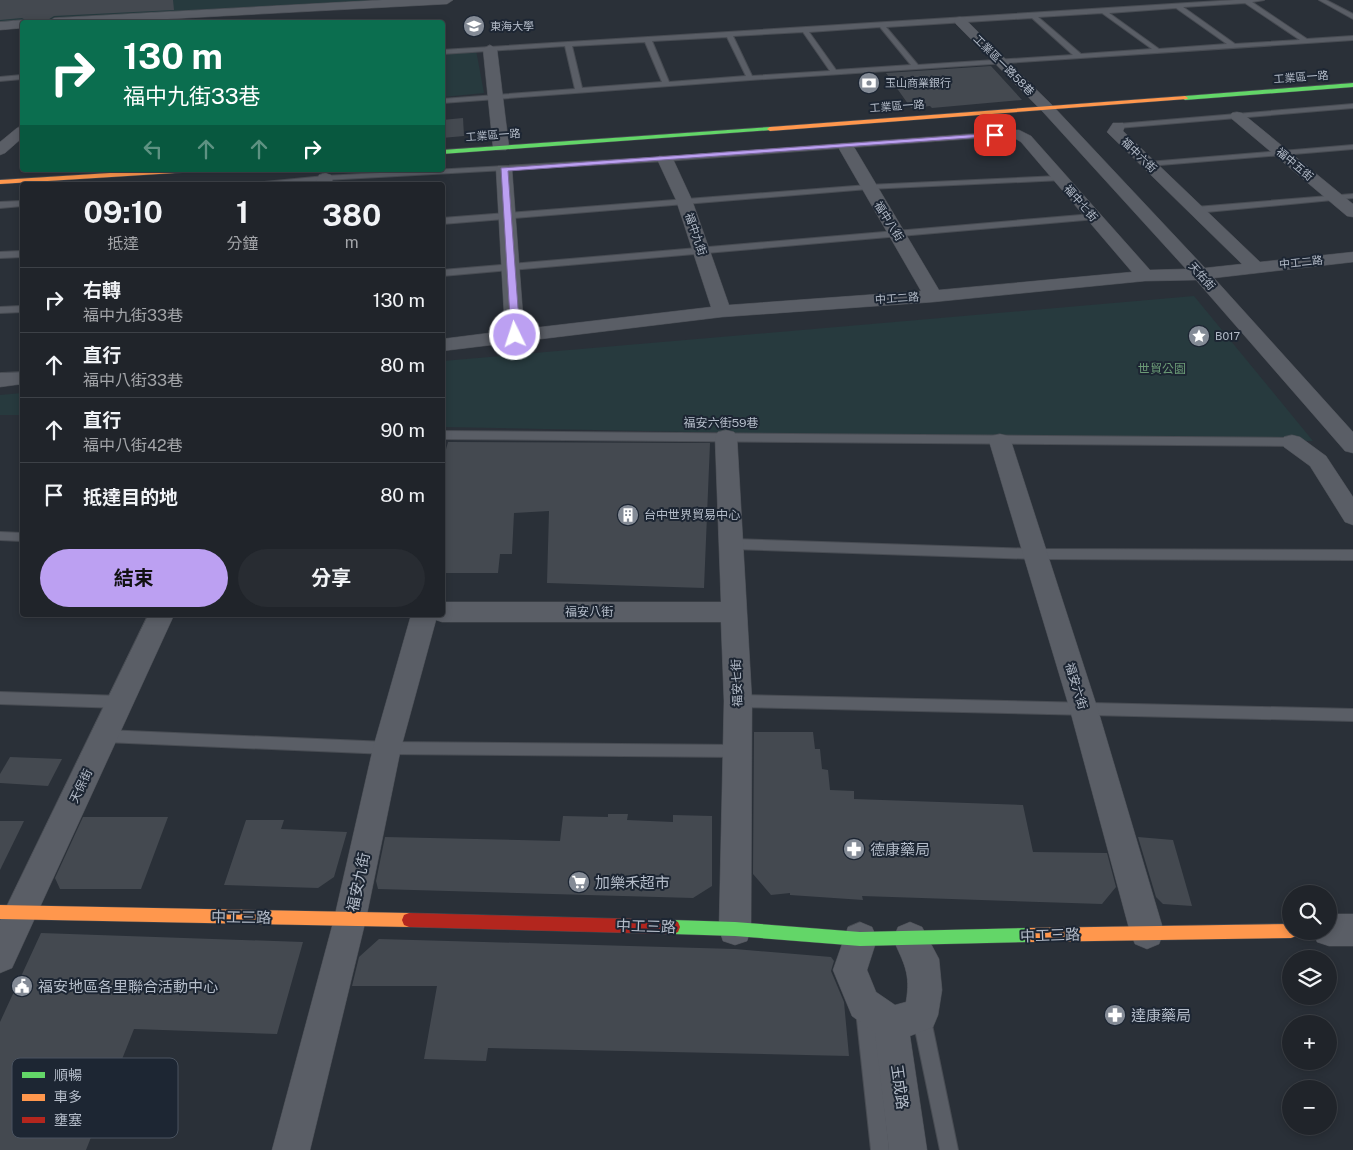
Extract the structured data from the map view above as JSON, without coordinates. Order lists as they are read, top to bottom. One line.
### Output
{"streets":{"street":["工業區一路58巷","工業區一路","福中六街","福中五街","福中七街","福中八街","福中九街","中工二路","天佑街","福安八街","福安七街","福安六街","天保街","福安九街","中工三路","玉成路"],"lane":["福安六街59巷"]},"crossings":[["工業區一路58巷","工業區一路"],["工業區一路58巷","天佑街"],["工業區一路","天佑街"],["福中六街","福中五街"],["福中六街","中工二路"],["福中七街","中工二路"],["福中八街","中工二路"],["福中九街","中工二路"],["中工二路","天佑街"],["福安六街59巷","福安七街"],["福安六街59巷","福安六街"],["福安八街","福安七街"],["福安七街","中工三路"],["福安六街","中工三路"],["天保街","中工三路"],["福安九街","中工三路"],["中工三路","玉成路"]],"parks":["世貿公園"],"places":{"school or university":["東海大學"],"bank":["玉山商業銀行"],"place":["B017"],"building":["台中世界貿易中心"],"pharmacy":["德康藥局","達康藥局"],"supermarket":["加樂禾超市"],"public building":["福安地區各里聯合活動中心"]},"legend":["順暢","車多","壅塞"],"page":{"turn":["130 m","福中九街33巷"],"eta":["09:10","抵達","1","分鐘","380","m"],"list":[{"name":"右轉","note":"福中九街33巷","value":"130 m"},{"name":"直行","note":"福中八街33巷","value":"80 m"},{"name":"直行","note":"福中八街42巷","value":"90 m"},{"name":"抵達目的地","value":"80 m"}],"buttons":["結束","分享"],"map_buttons":["+","−"]}}
